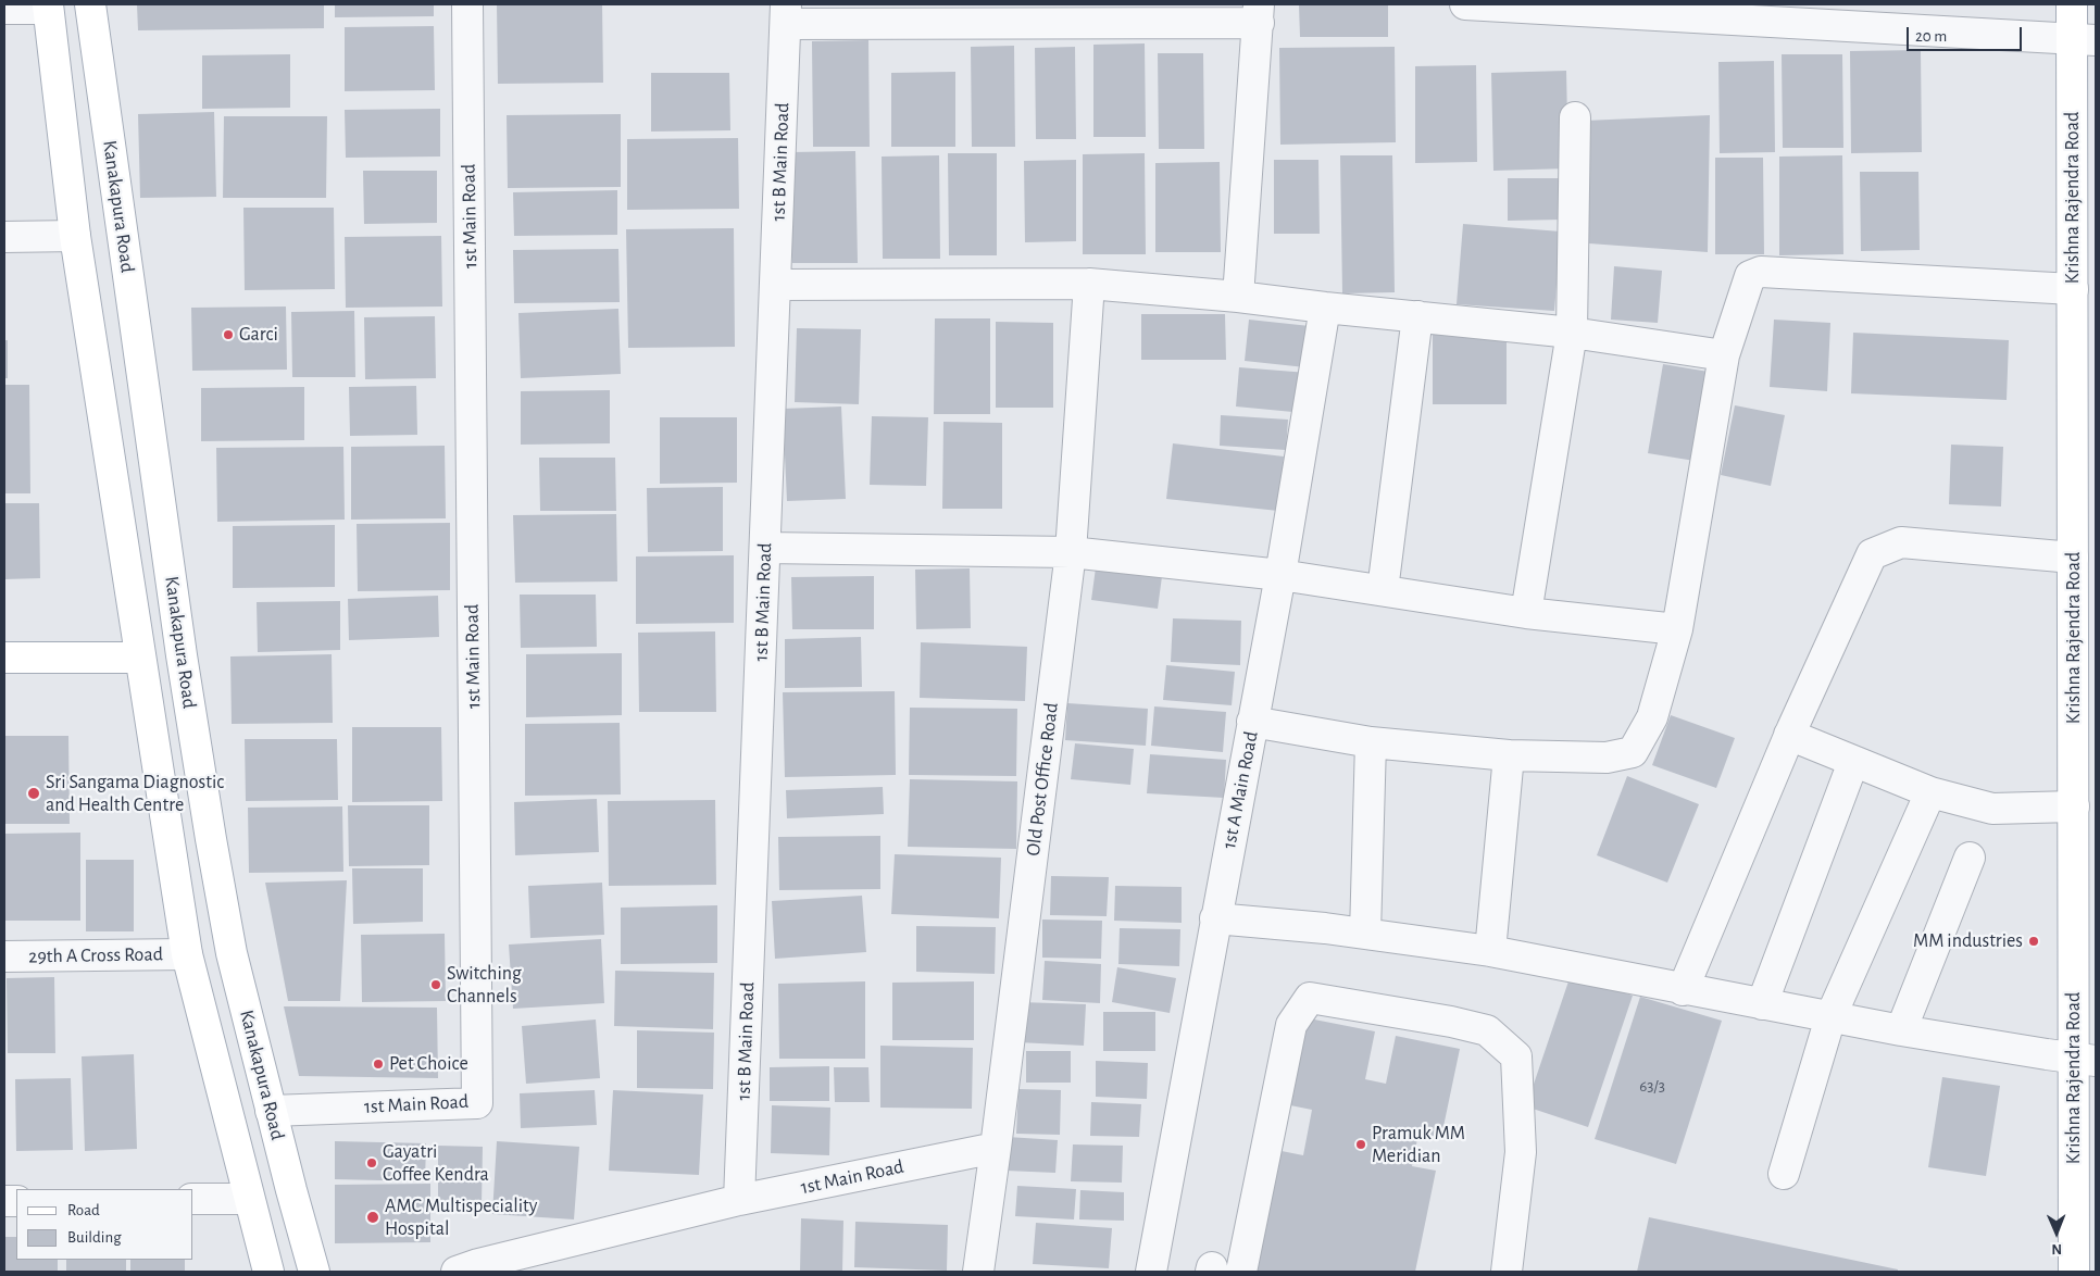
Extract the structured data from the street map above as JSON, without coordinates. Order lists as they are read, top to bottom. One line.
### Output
{"streets":{"main road":["Krishna Rajendra Road","Kanakapura Road"],"street":["1st B Main Road","1st Main Road","Old Post Office Road","1st A Main Road","29th A Cross Road"]},"crossings":[["1st B Main Road","1st Main Road"],["Kanakapura Road","1st Main Road"],["1st Main Road","Old Post Office Road"]],"places":["Garci","Sri Sangama Diagnostic and Health Centre","MM industries","Switching Channels","Pet Choice","Pramuk MM Meridian","Gayatri Coffee Kendra","AMC Multispeciality Hospital"],"house_numbers":["63/3"],"legend":["Road","Building"],"scale_bar":"20 m","north":"bottom"}
